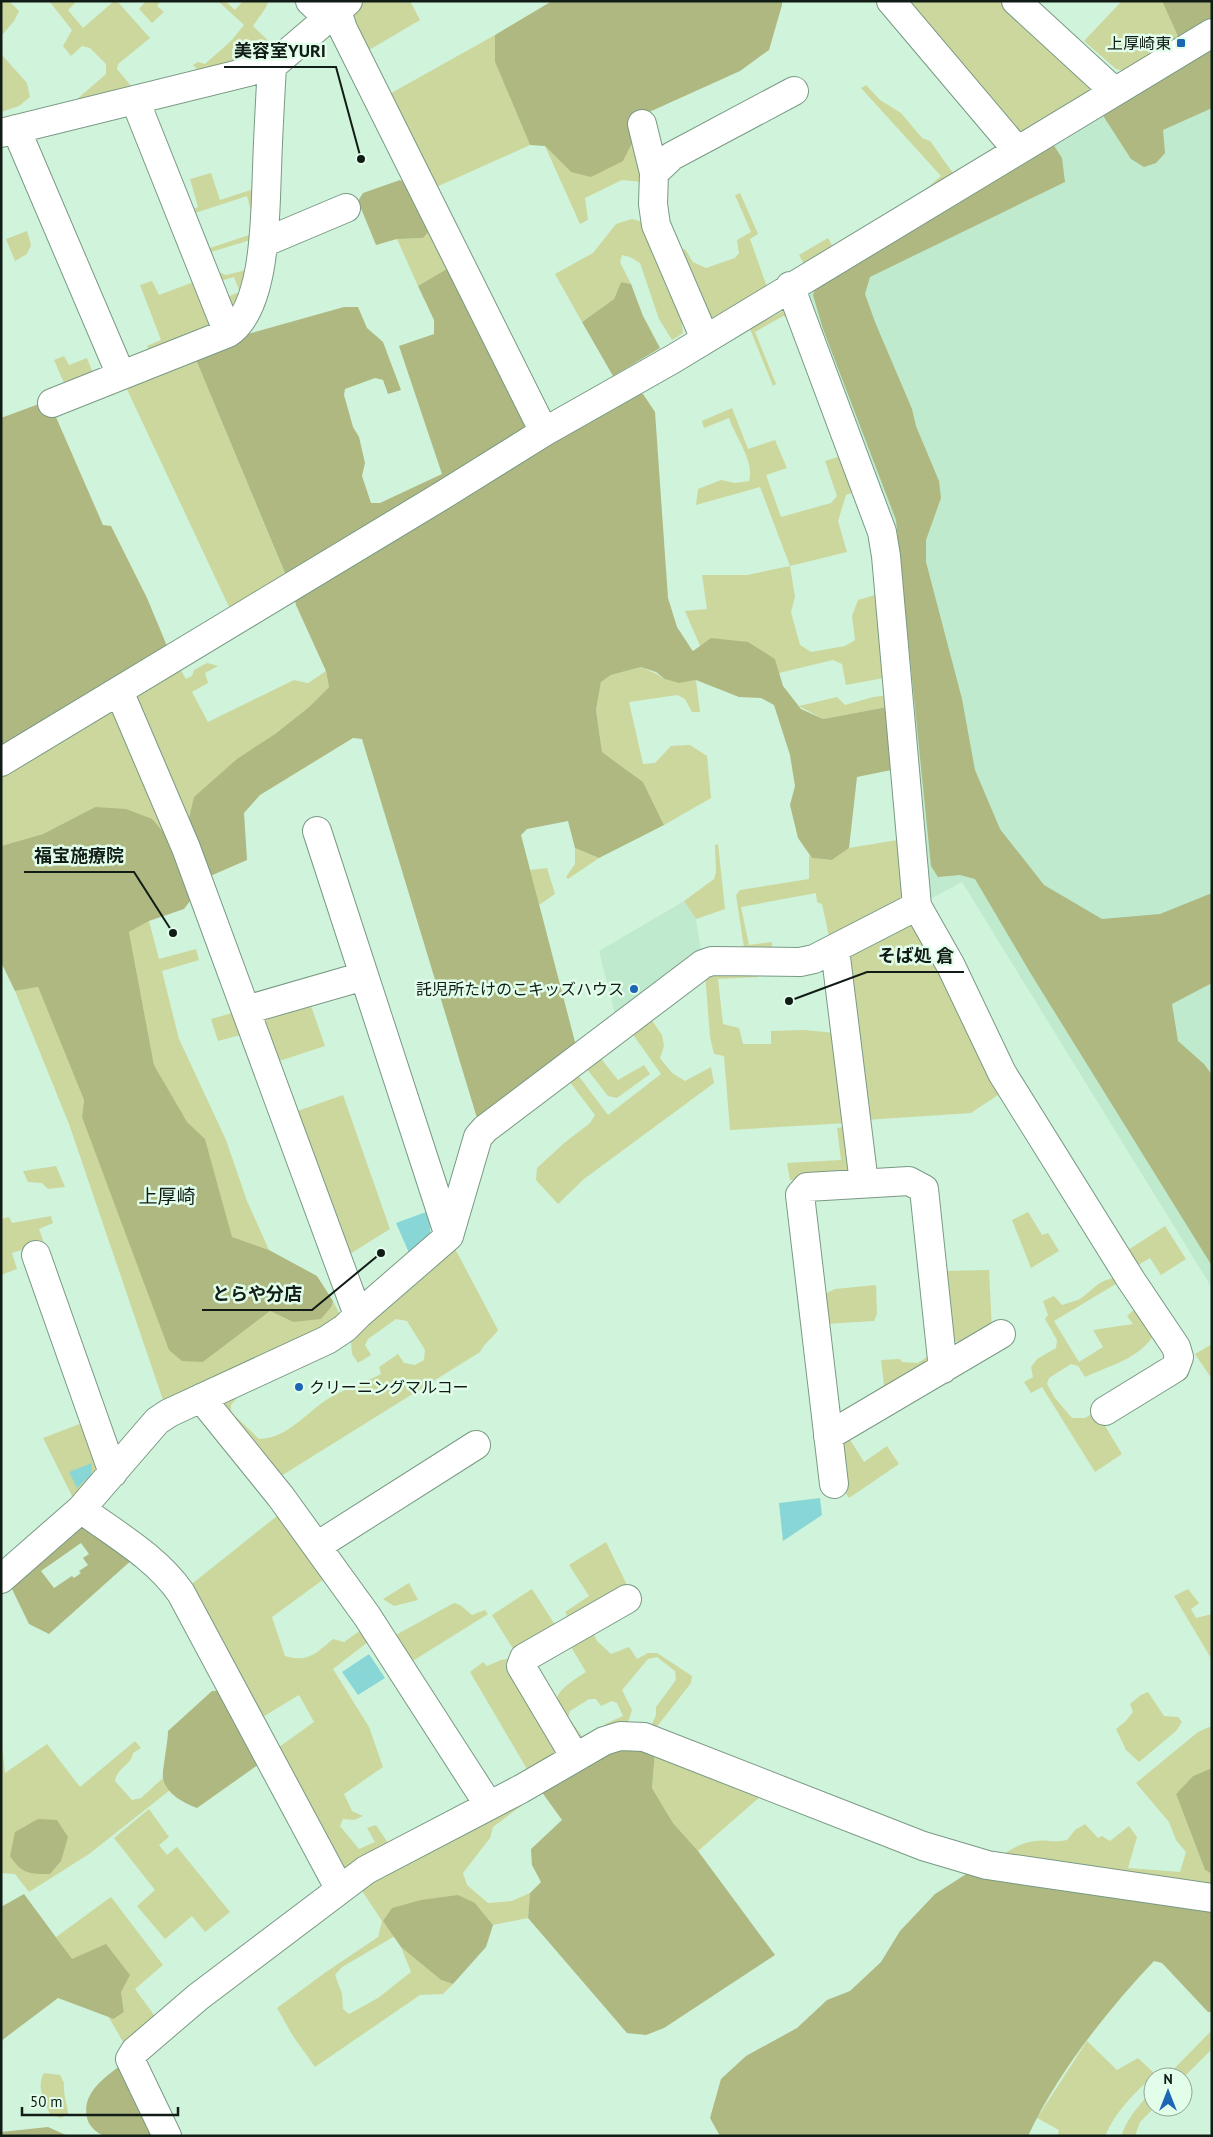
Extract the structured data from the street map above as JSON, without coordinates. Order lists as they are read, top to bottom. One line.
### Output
{"districts":["上厚崎"],"places":{"transit":["上厚崎東"],"other":["美容室YURI","福宝施療院","託児所たけのこキッズハウス","そば処 倉","とらや分店","クリーニングマルコー"]},"scale_bar":"50 m","north":"top"}
